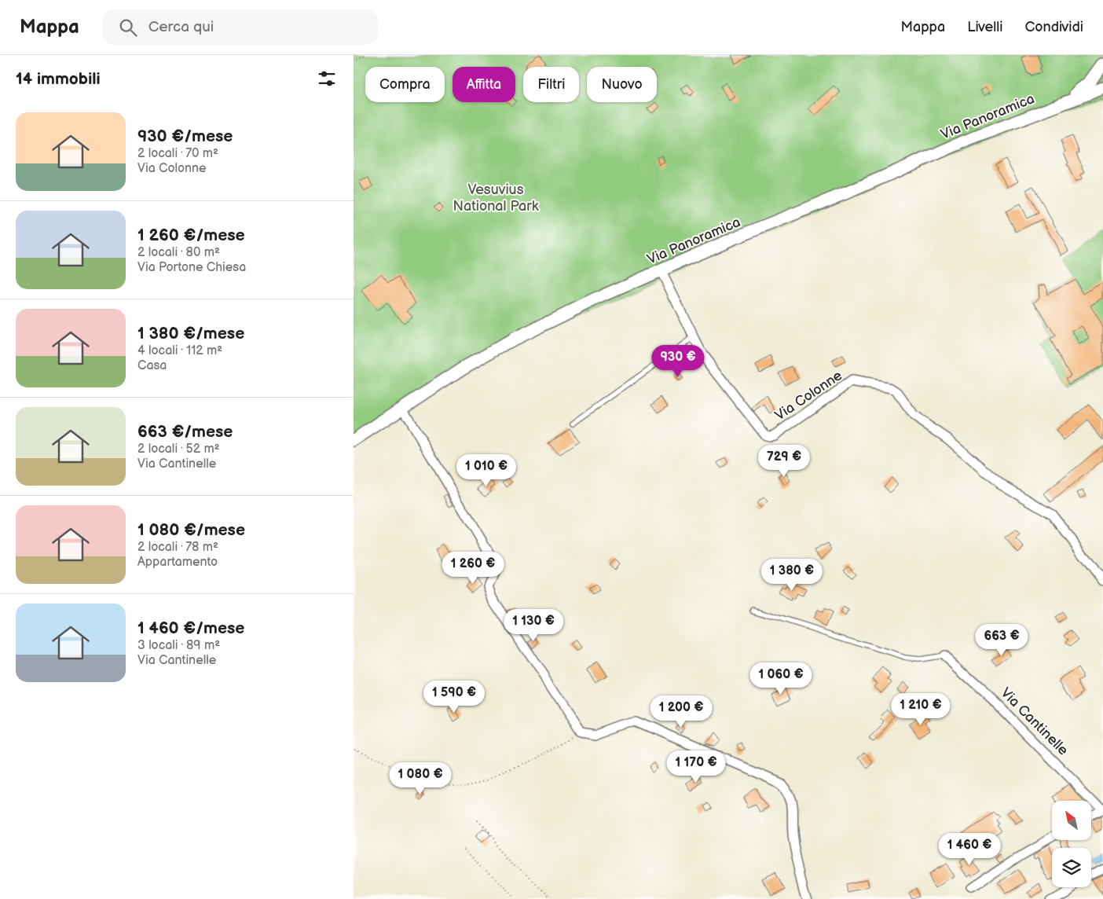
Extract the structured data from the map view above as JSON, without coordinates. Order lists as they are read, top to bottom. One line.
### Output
{"streets":{"street":["Via Panoramica","Via Colonne","Via Cantinelle"]},"crossings":[["Via Panoramica","Via Colonne"]],"parks":["Vesuvius National Park"],"north":"top left","page":{"header":"Mappa","search":"Cerca qui","nav":["Mappa","Livelli","Condividi"],"heading":"14 immobili","chip":["Compra","Affitta","Filtri","Nuovo"],"list":[{"name":"930 €/mese","note":"2 locali · 70 m² · Via Colonne"},{"name":"1 260 €/mese","note":"2 locali · 80 m² · Via Portone Chiesa"},{"name":"1 380 €/mese","note":"4 locali · 112 m² · Casa"},{"name":"663 €/mese","note":"2 locali · 52 m² · Via Cantinelle"},{"name":"1 080 €/mese","note":"2 locali · 78 m² · Appartamento"},{"name":"1 460 €/mese","note":"3 locali · 89 m² · Via Cantinelle"}],"price":["930 €","729 €","1 010 €","1 260 €","1 380 €","1 130 €","663 €","1 060 €","1 590 €","1 210 €","1 200 €","1 170 €","1 080 €","1 460 €"]}}
